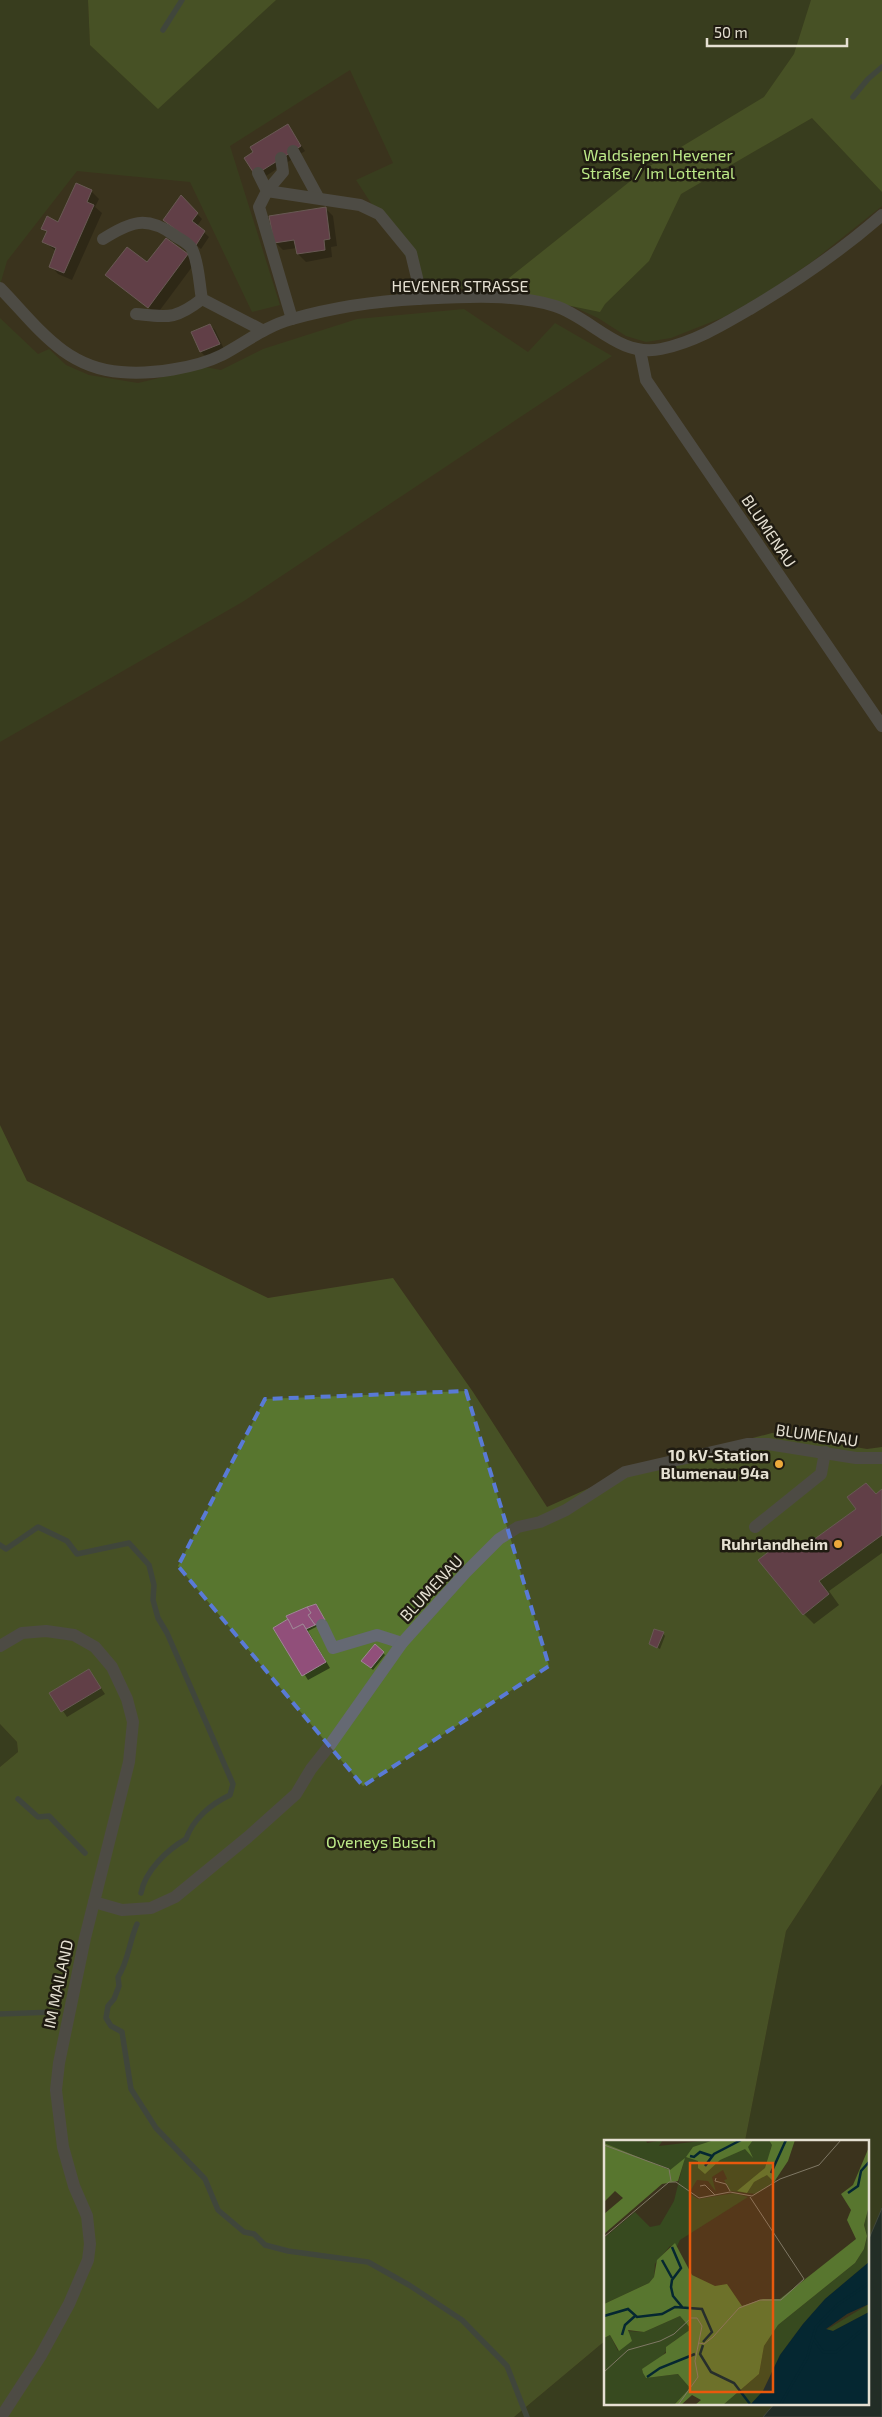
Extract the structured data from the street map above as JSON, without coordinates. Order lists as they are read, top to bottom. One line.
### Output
{"streets":{"street":["HEVENER STRASSE","BLUMENAU","IM MAILAND"]},"crossings":[["HEVENER STRASSE","BLUMENAU"],["BLUMENAU","IM MAILAND"]],"parks":["Waldsiepen Hevener Straße / Im Lottental","Oveneys Busch"],"places":["10 kV-Station Blumenau 94a","Ruhrlandheim"],"scale_bar":"50 m"}
